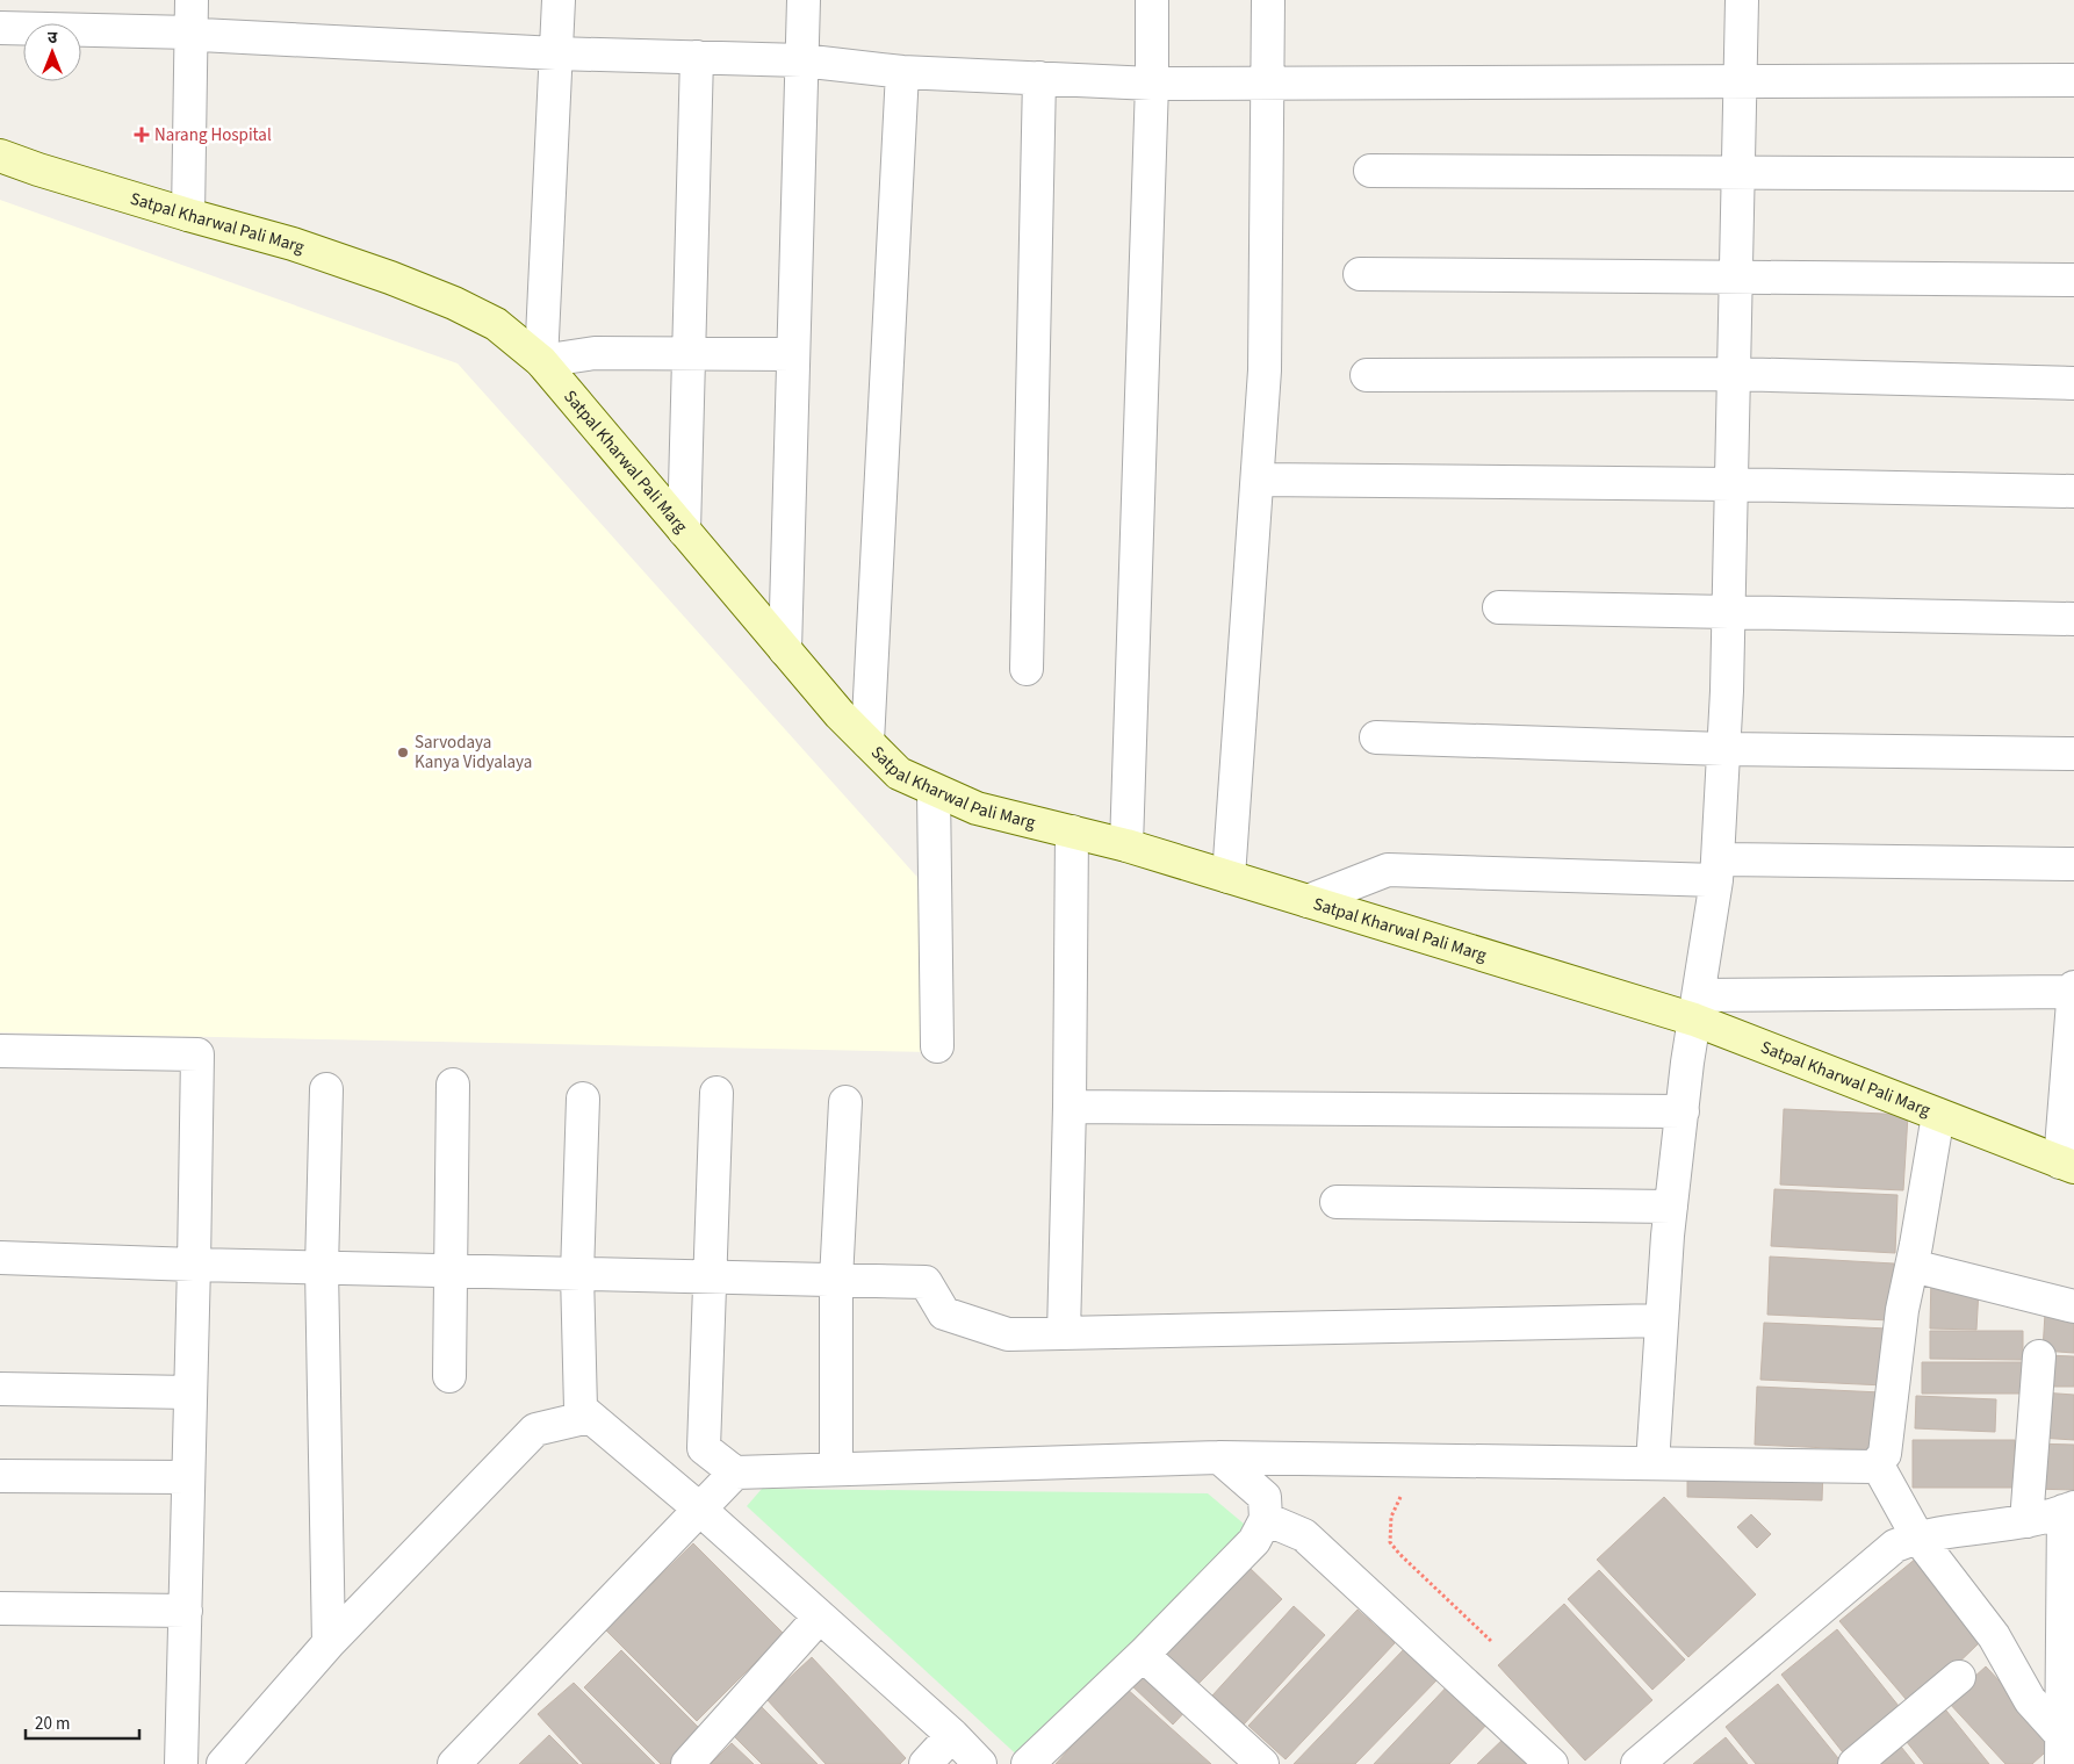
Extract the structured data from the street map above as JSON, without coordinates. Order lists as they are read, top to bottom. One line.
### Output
{"streets":{"street":["Satpal Kharwal Pali Marg"]},"places":{"health":["Narang Hospital"],"other":["Sarvodaya Kanya Vidyalaya"]},"scale_bar":"20 m","north":"top"}
